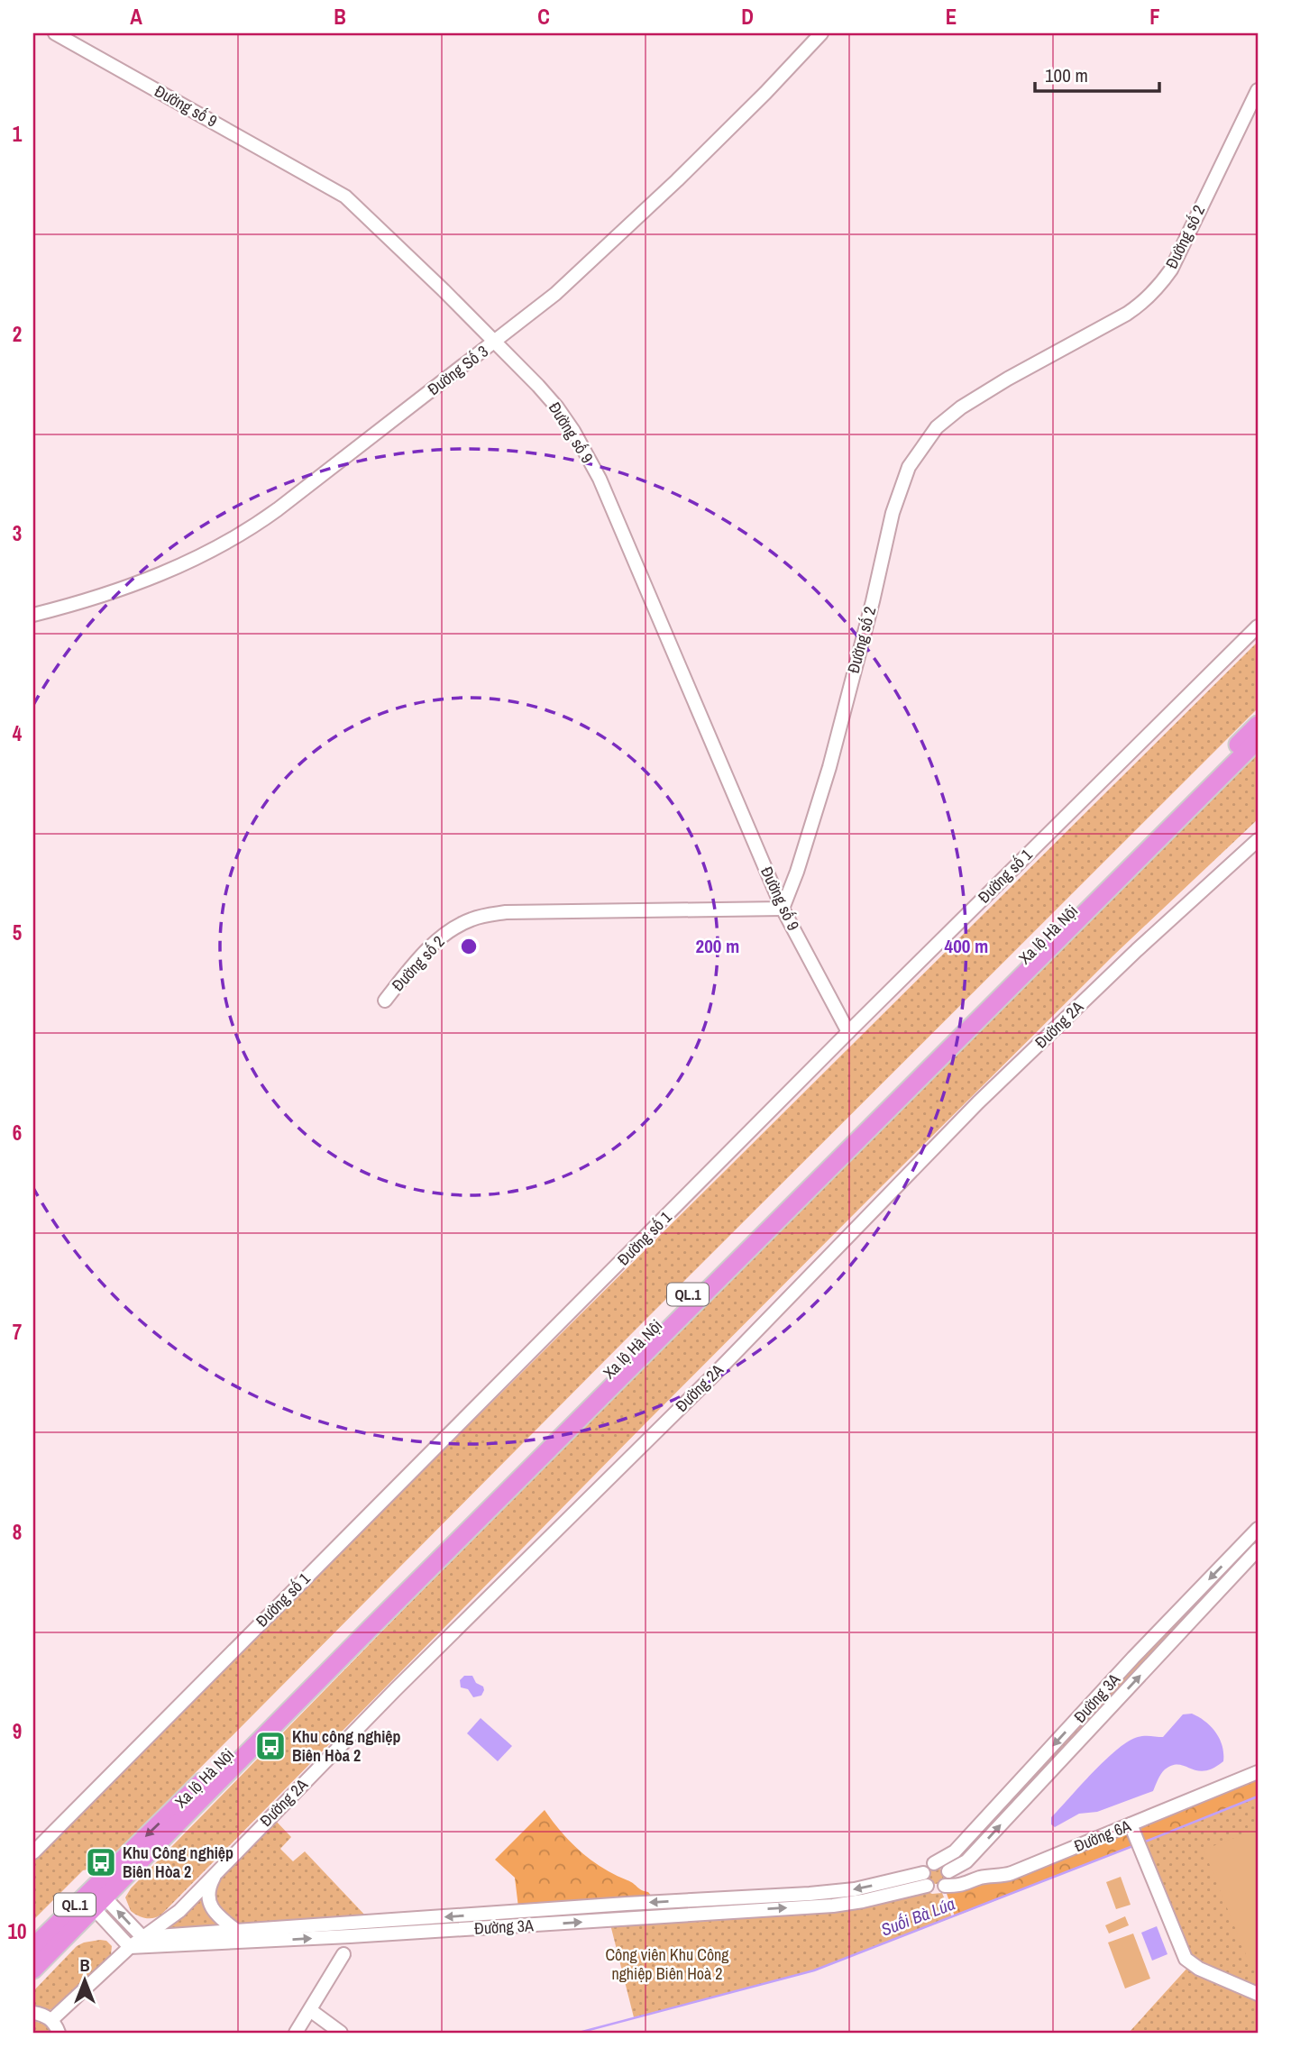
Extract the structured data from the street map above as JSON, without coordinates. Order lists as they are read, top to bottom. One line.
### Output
{"streets":{"highway":["Xa lộ Hà Nội","QL.1"],"street":["Đường số 9","Đường số 2","Đường Số 3","Đường số 1","Đường 2A","Đường 3A","Đường 6A"]},"crossings":[["Đường số 9","Đường số 2"],["Đường số 9","Đường Số 3"],["Đường số 9","Đường số 1"],["Đường 2A","Đường 3A"],["Đường 3A","Đường 6A"]],"water":["Suối Bà Lúa"],"parks":["Công viên Khu Công nghiệp Biên Hoà 2"],"places":{"bus stop":["Khu công nghiệp Biên Hòa 2","Khu Công nghiệp Biên Hòa 2"]},"scale_bar":"100 m","north":"top","grid":{"columns":["A","B","C","D","E","F"],"rows":["1","2","3","4","5","6","7","8","9","10"]},"rings":["200 m","400 m"]}
